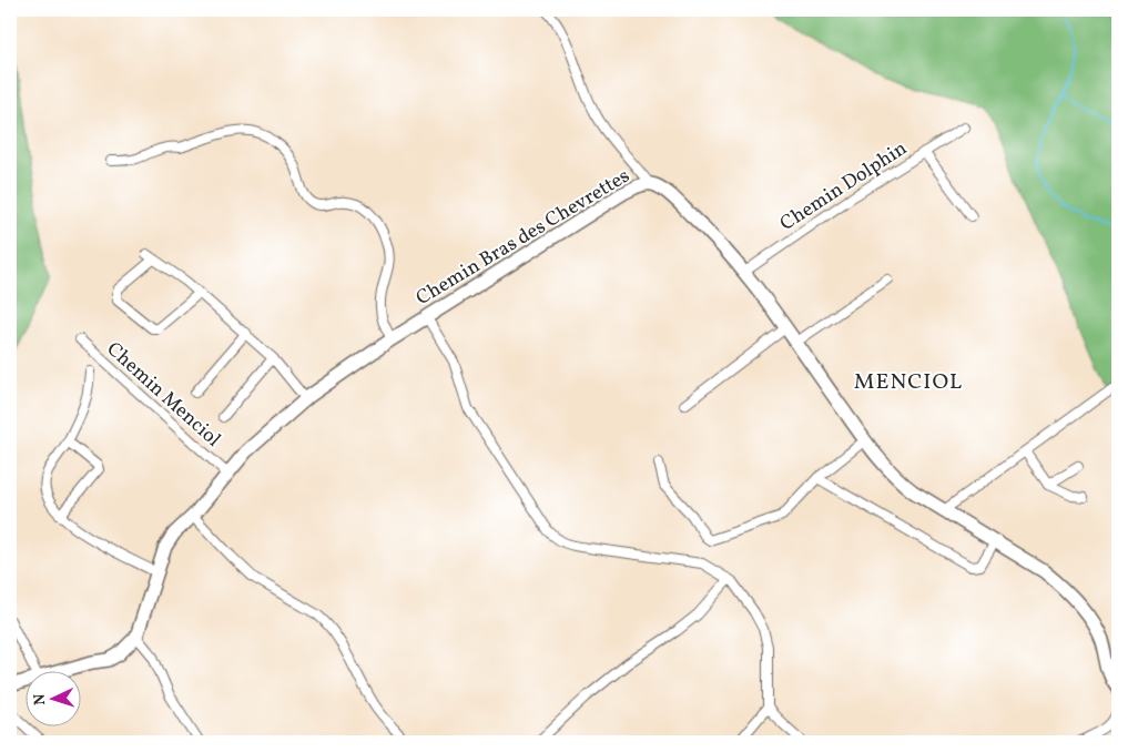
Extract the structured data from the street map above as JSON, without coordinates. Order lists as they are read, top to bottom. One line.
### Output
{"streets":{"main road":["Chemin Bras des Chevrettes"],"street":["Chemin Dolphin","Chemin Menciol"]},"crossings":[["Chemin Dolphin","Chemin Bras des Chevrettes"],["Chemin Bras des Chevrettes","Chemin Menciol"]],"districts":["MENCIOL"],"north":"left"}
